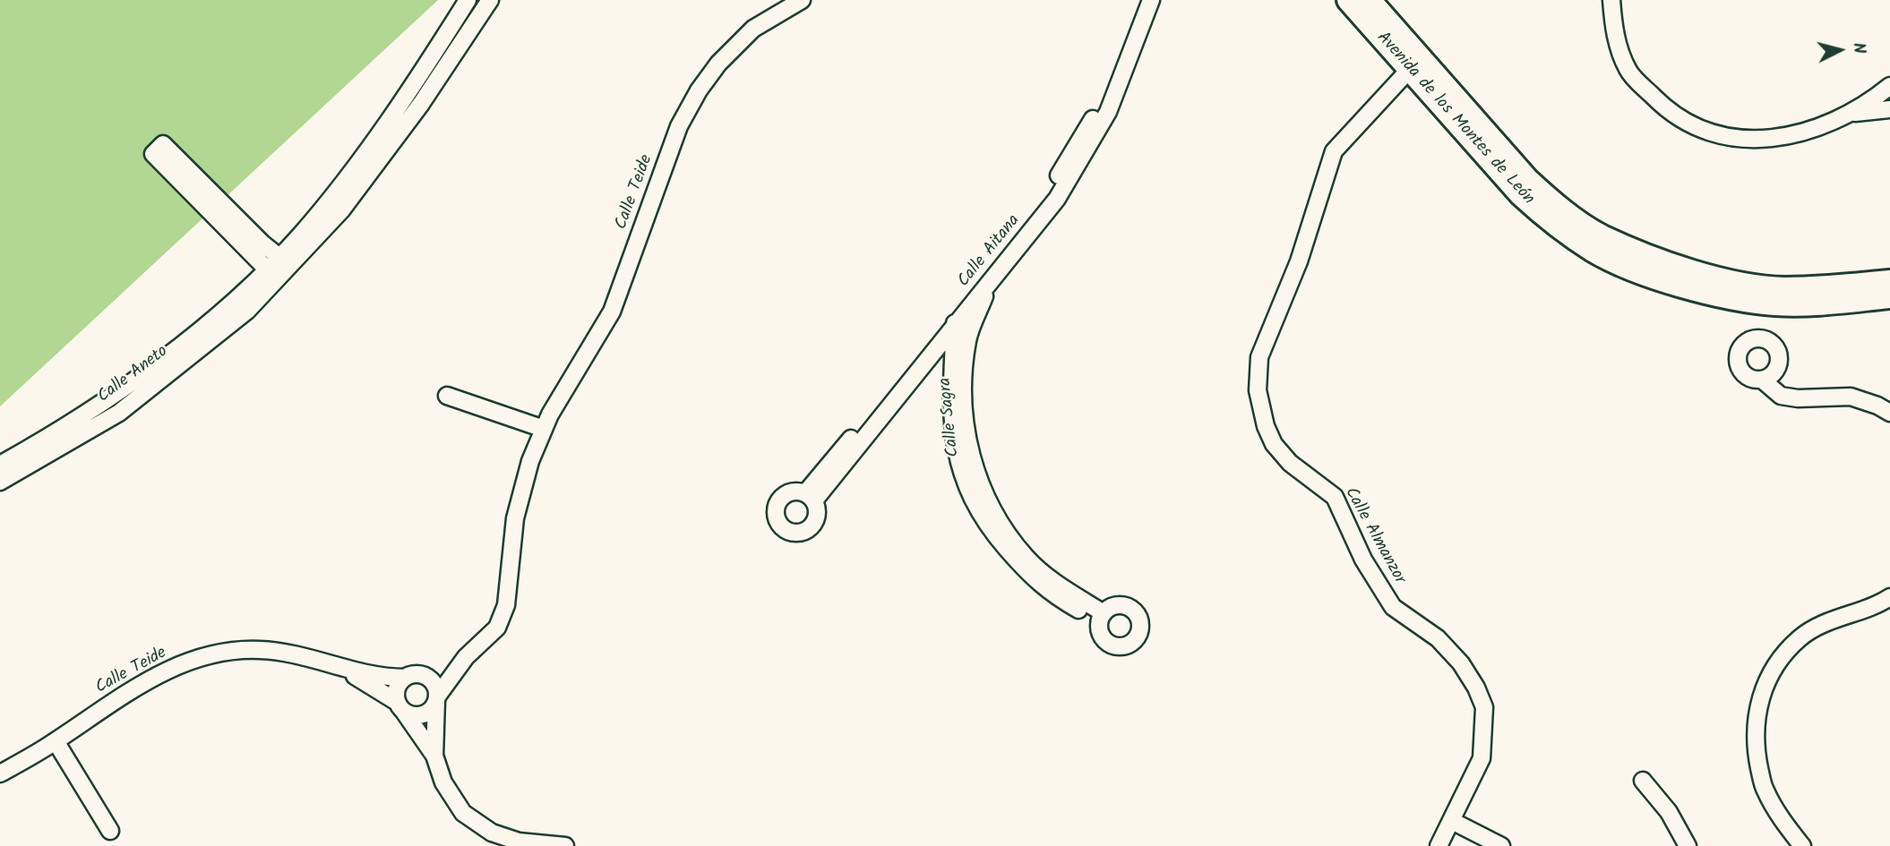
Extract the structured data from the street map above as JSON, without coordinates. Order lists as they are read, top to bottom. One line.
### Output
{"streets":{"street":["Avenida de los Montes de León","Calle Teide","Calle Aitana","Calle Aneto","Calle Sagra","Calle Almanzor"]},"crossings":[["Avenida de los Montes de León","Calle Almanzor"],["Calle Aitana","Calle Sagra"]],"north":"right"}
